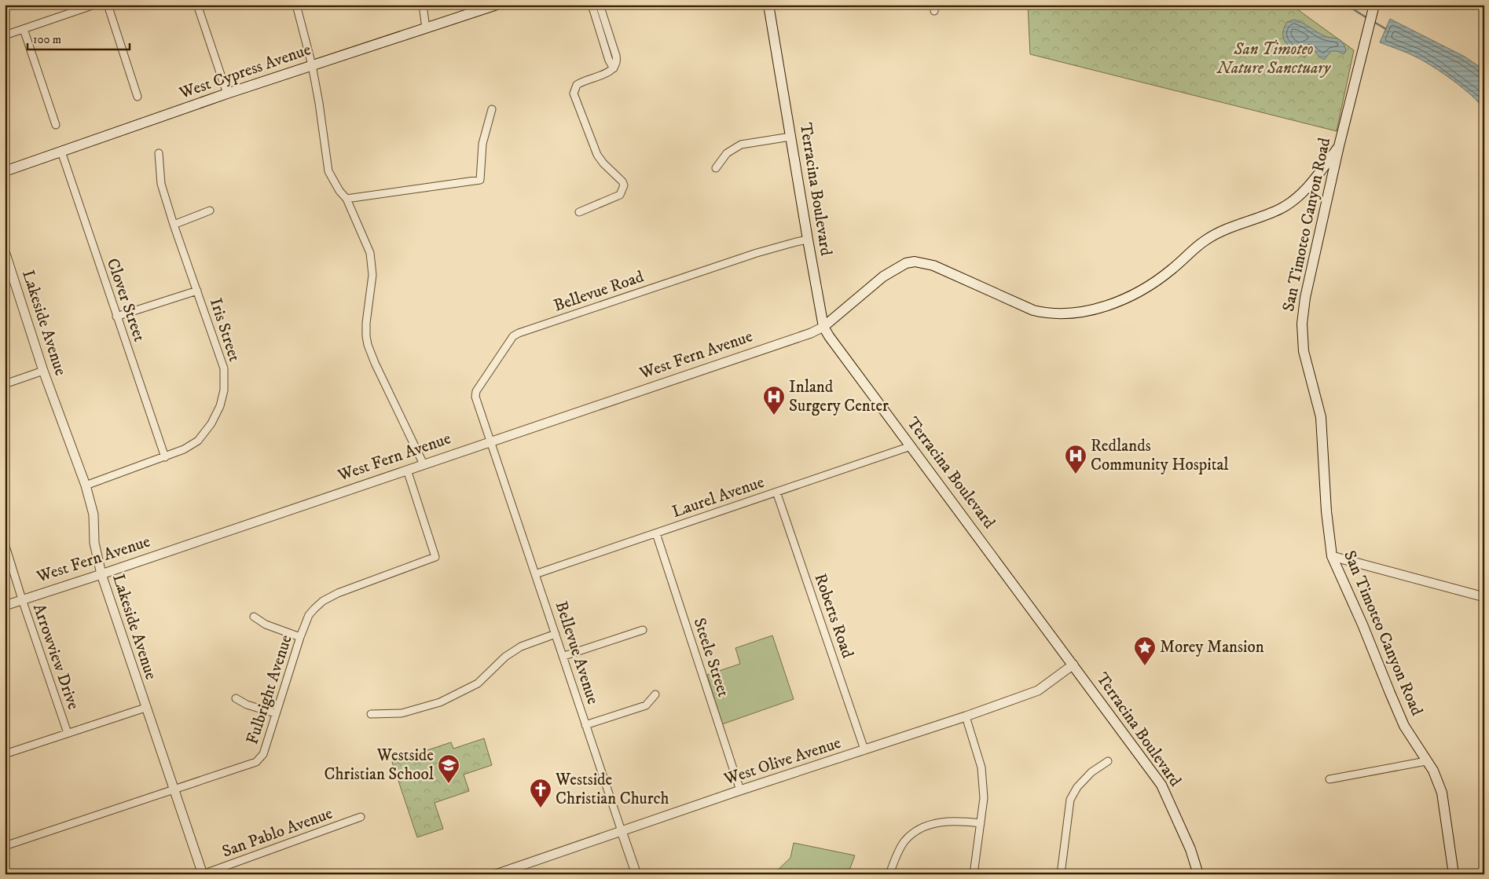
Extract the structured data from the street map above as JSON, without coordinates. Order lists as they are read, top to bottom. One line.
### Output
{"streets":{"main road":["West Cypress Avenue","Terracina Boulevard","San Timoteo Canyon Road","West Fern Avenue"],"street":["Bellevue Road","Clover Street","Lakeside Avenue","Iris Street","Laurel Avenue","Roberts Road","Bellevue Avenue","Arrowview Drive","Steele Street","Fulbright Avenue","West Olive Avenue","San Pablo Avenue"]},"crossings":[["West Cypress Avenue","Clover Street"],["Terracina Boulevard","Bellevue Road"],["Terracina Boulevard","West Fern Avenue"],["Terracina Boulevard","Laurel Avenue"],["Terracina Boulevard","West Olive Avenue"],["San Timoteo Canyon Road","West Fern Avenue"],["Bellevue Road","West Fern Avenue"],["Bellevue Road","Bellevue Avenue"],["Clover Street","Iris Street"],["Lakeside Avenue","Iris Street"],["Lakeside Avenue","West Fern Avenue"],["Lakeside Avenue","Fulbright Avenue"],["Lakeside Avenue","San Pablo Avenue"],["West Fern Avenue","Bellevue Avenue"],["West Fern Avenue","Arrowview Drive"],["West Fern Avenue","Fulbright Avenue"],["Laurel Avenue","Roberts Road"],["Laurel Avenue","Bellevue Avenue"],["Laurel Avenue","Steele Street"],["Roberts Road","West Olive Avenue"],["Bellevue Avenue","West Olive Avenue"],["Steele Street","West Olive Avenue"]],"parks":["San Timoteo Nature Sanctuary"],"places":{"hospital":["Inland Surgery Center","Redlands Community Hospital"],"place":["Morey Mansion"],"school or university":["Westside Christian School"],"church":["Westside Christian Church"]},"scale_bar":"100 m"}
